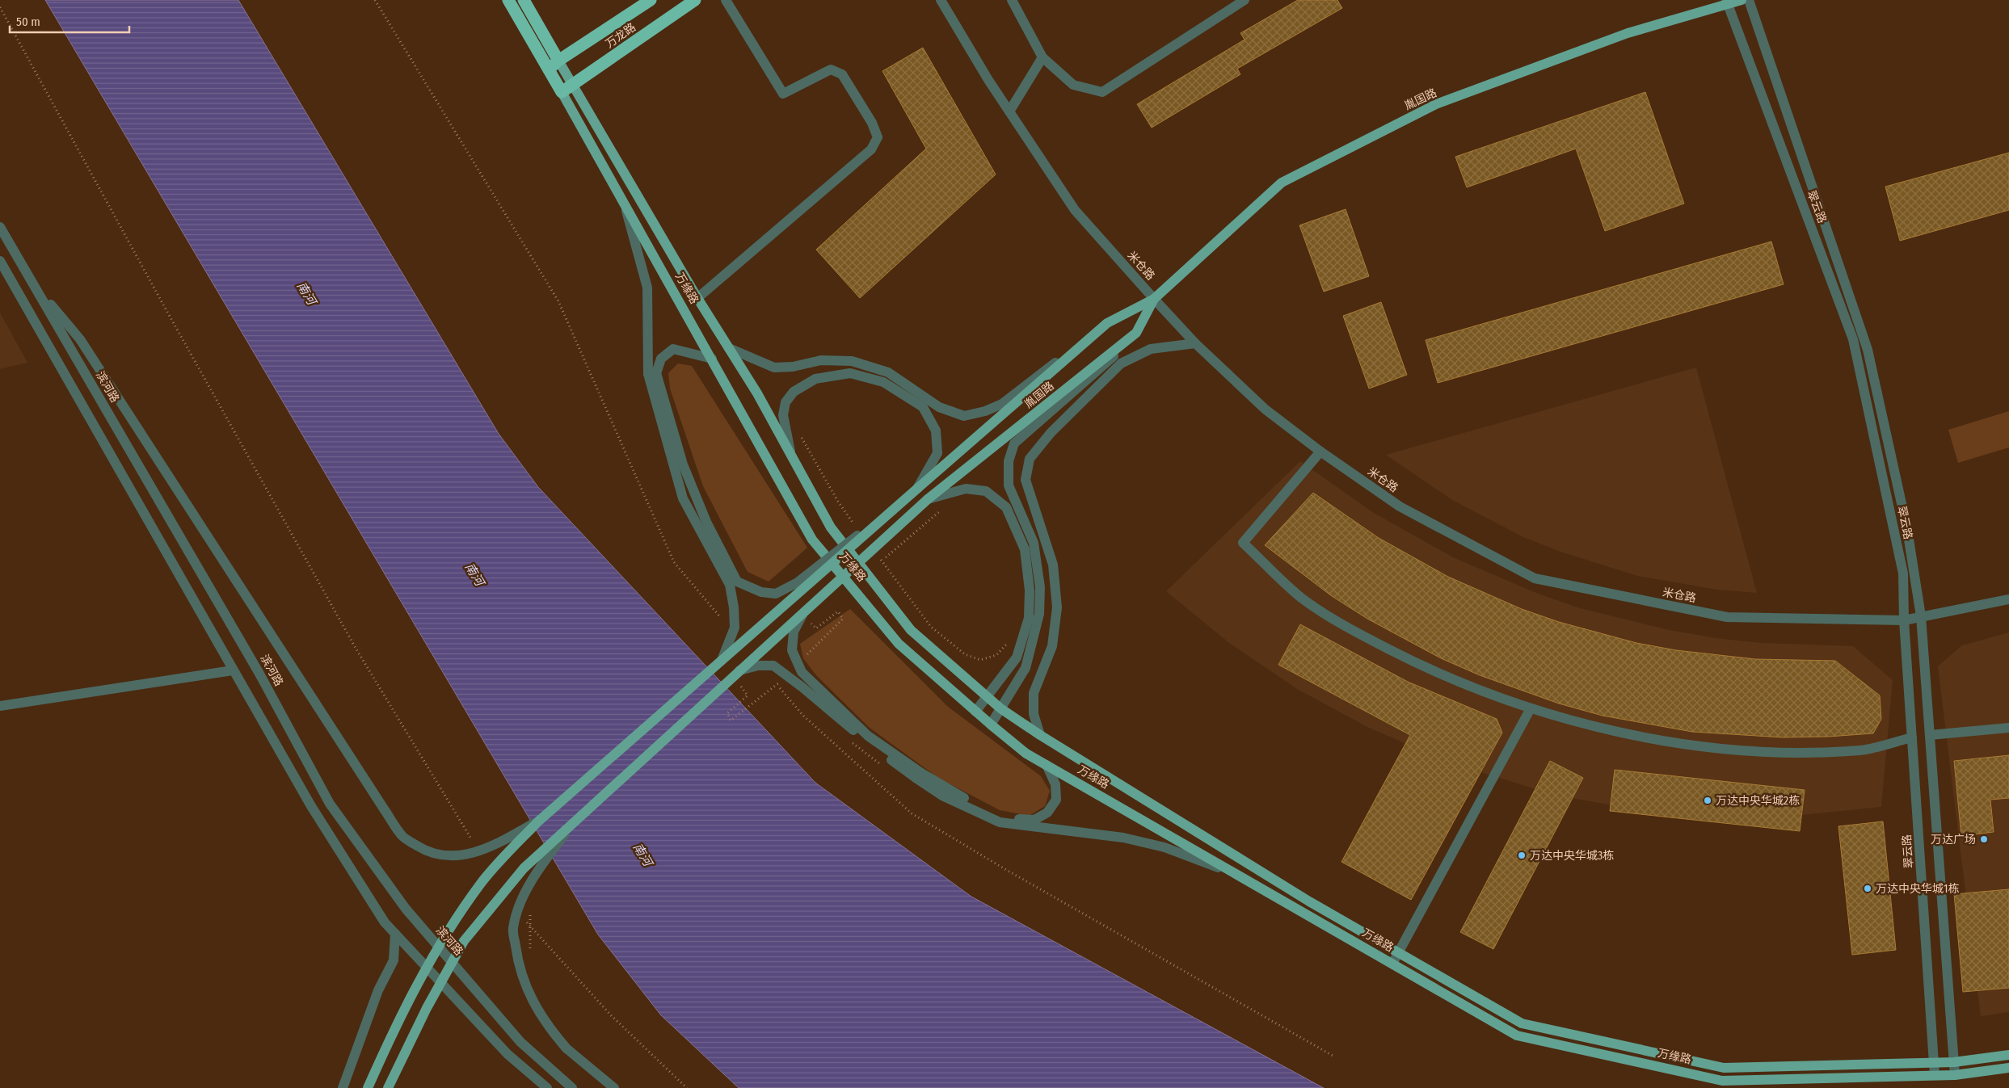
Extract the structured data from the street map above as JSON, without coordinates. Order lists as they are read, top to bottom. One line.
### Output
{"streets":{"highway":["万龙路","万缘路"],"main road":["胤国路"],"street":["翠云路","米仓路","滨河路"]},"crossings":[["万龙路","万缘路"],["胤国路","翠云路"],["胤国路","米仓路"],["翠云路","米仓路"],["翠云路","万缘路"]],"water":["南河"],"places":["万达中央华城2栋","万达广场","万达中央华城3栋","万达中央华城1栋"],"scale_bar":"50 m"}
